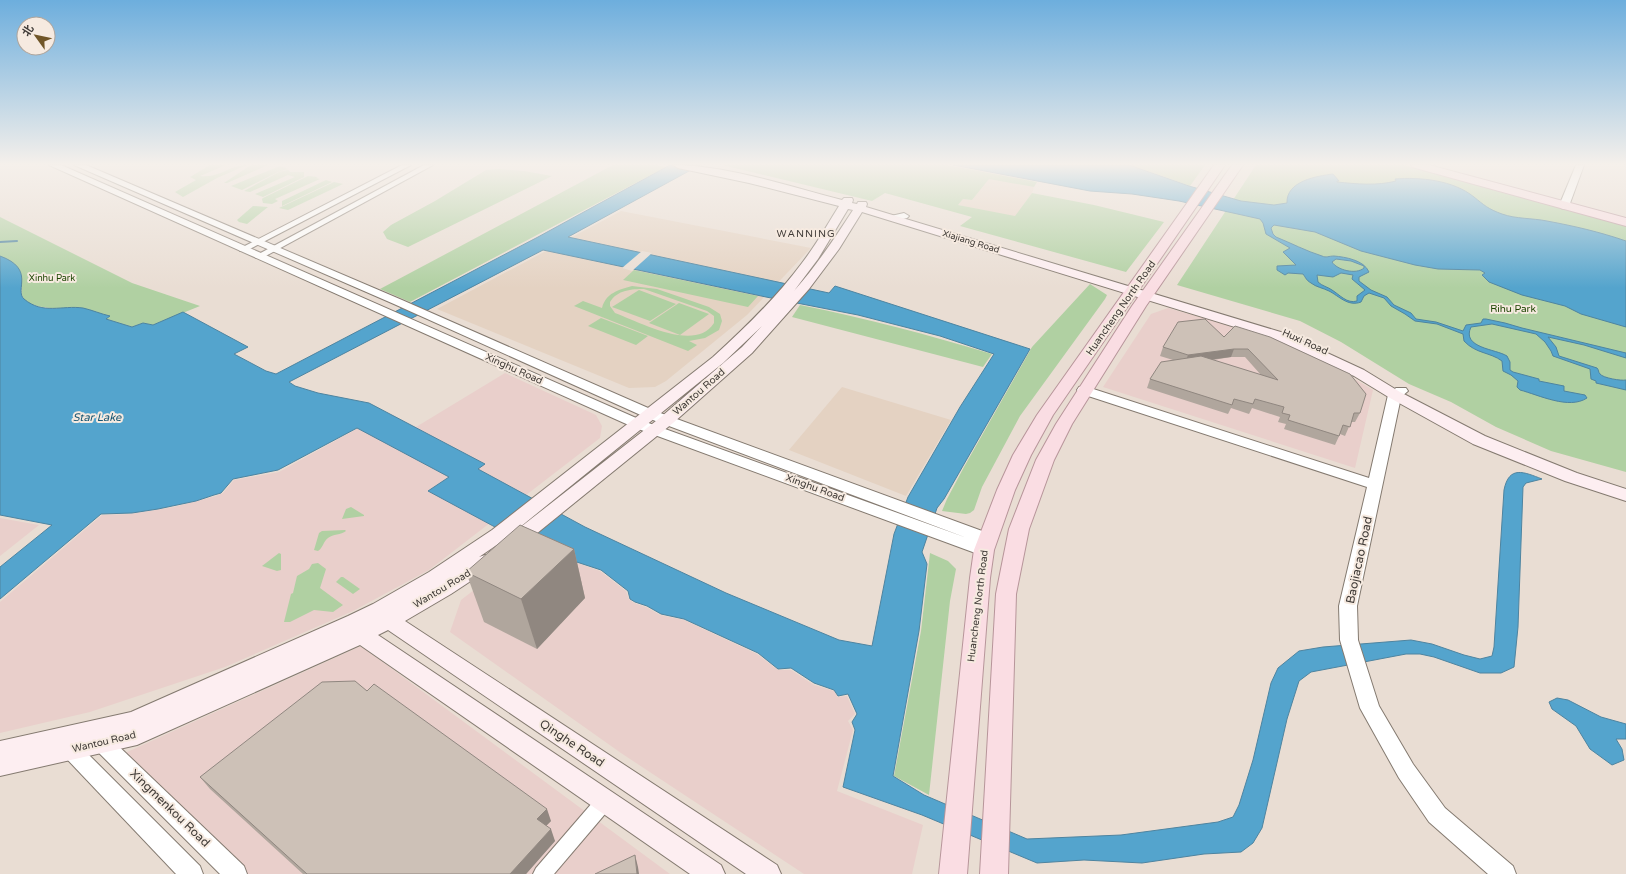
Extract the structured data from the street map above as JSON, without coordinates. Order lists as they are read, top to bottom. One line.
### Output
{"streets":{"main road":["Xiajiang Road","Huancheng North Road","Huxi Road","Wantou Road","Qinghe Road"],"street":["Xinghu Road","Baojiacao Road","Xingmenkou Road"]},"crossings":[["Xiajiang Road","Huancheng North Road"],["Xiajiang Road","Huxi Road"],["Xiajiang Road","Wantou Road"],["Huancheng North Road","Huxi Road"],["Huancheng North Road","Xinghu Road"],["Huxi Road","Baojiacao Road"],["Xinghu Road","Wantou Road"],["Wantou Road","Qinghe Road"],["Wantou Road","Xingmenkou Road"]],"districts":["WANNING"],"water":["Star Lake"],"parks":["Xinhu Park","Rihu Park"],"north":"top left"}
